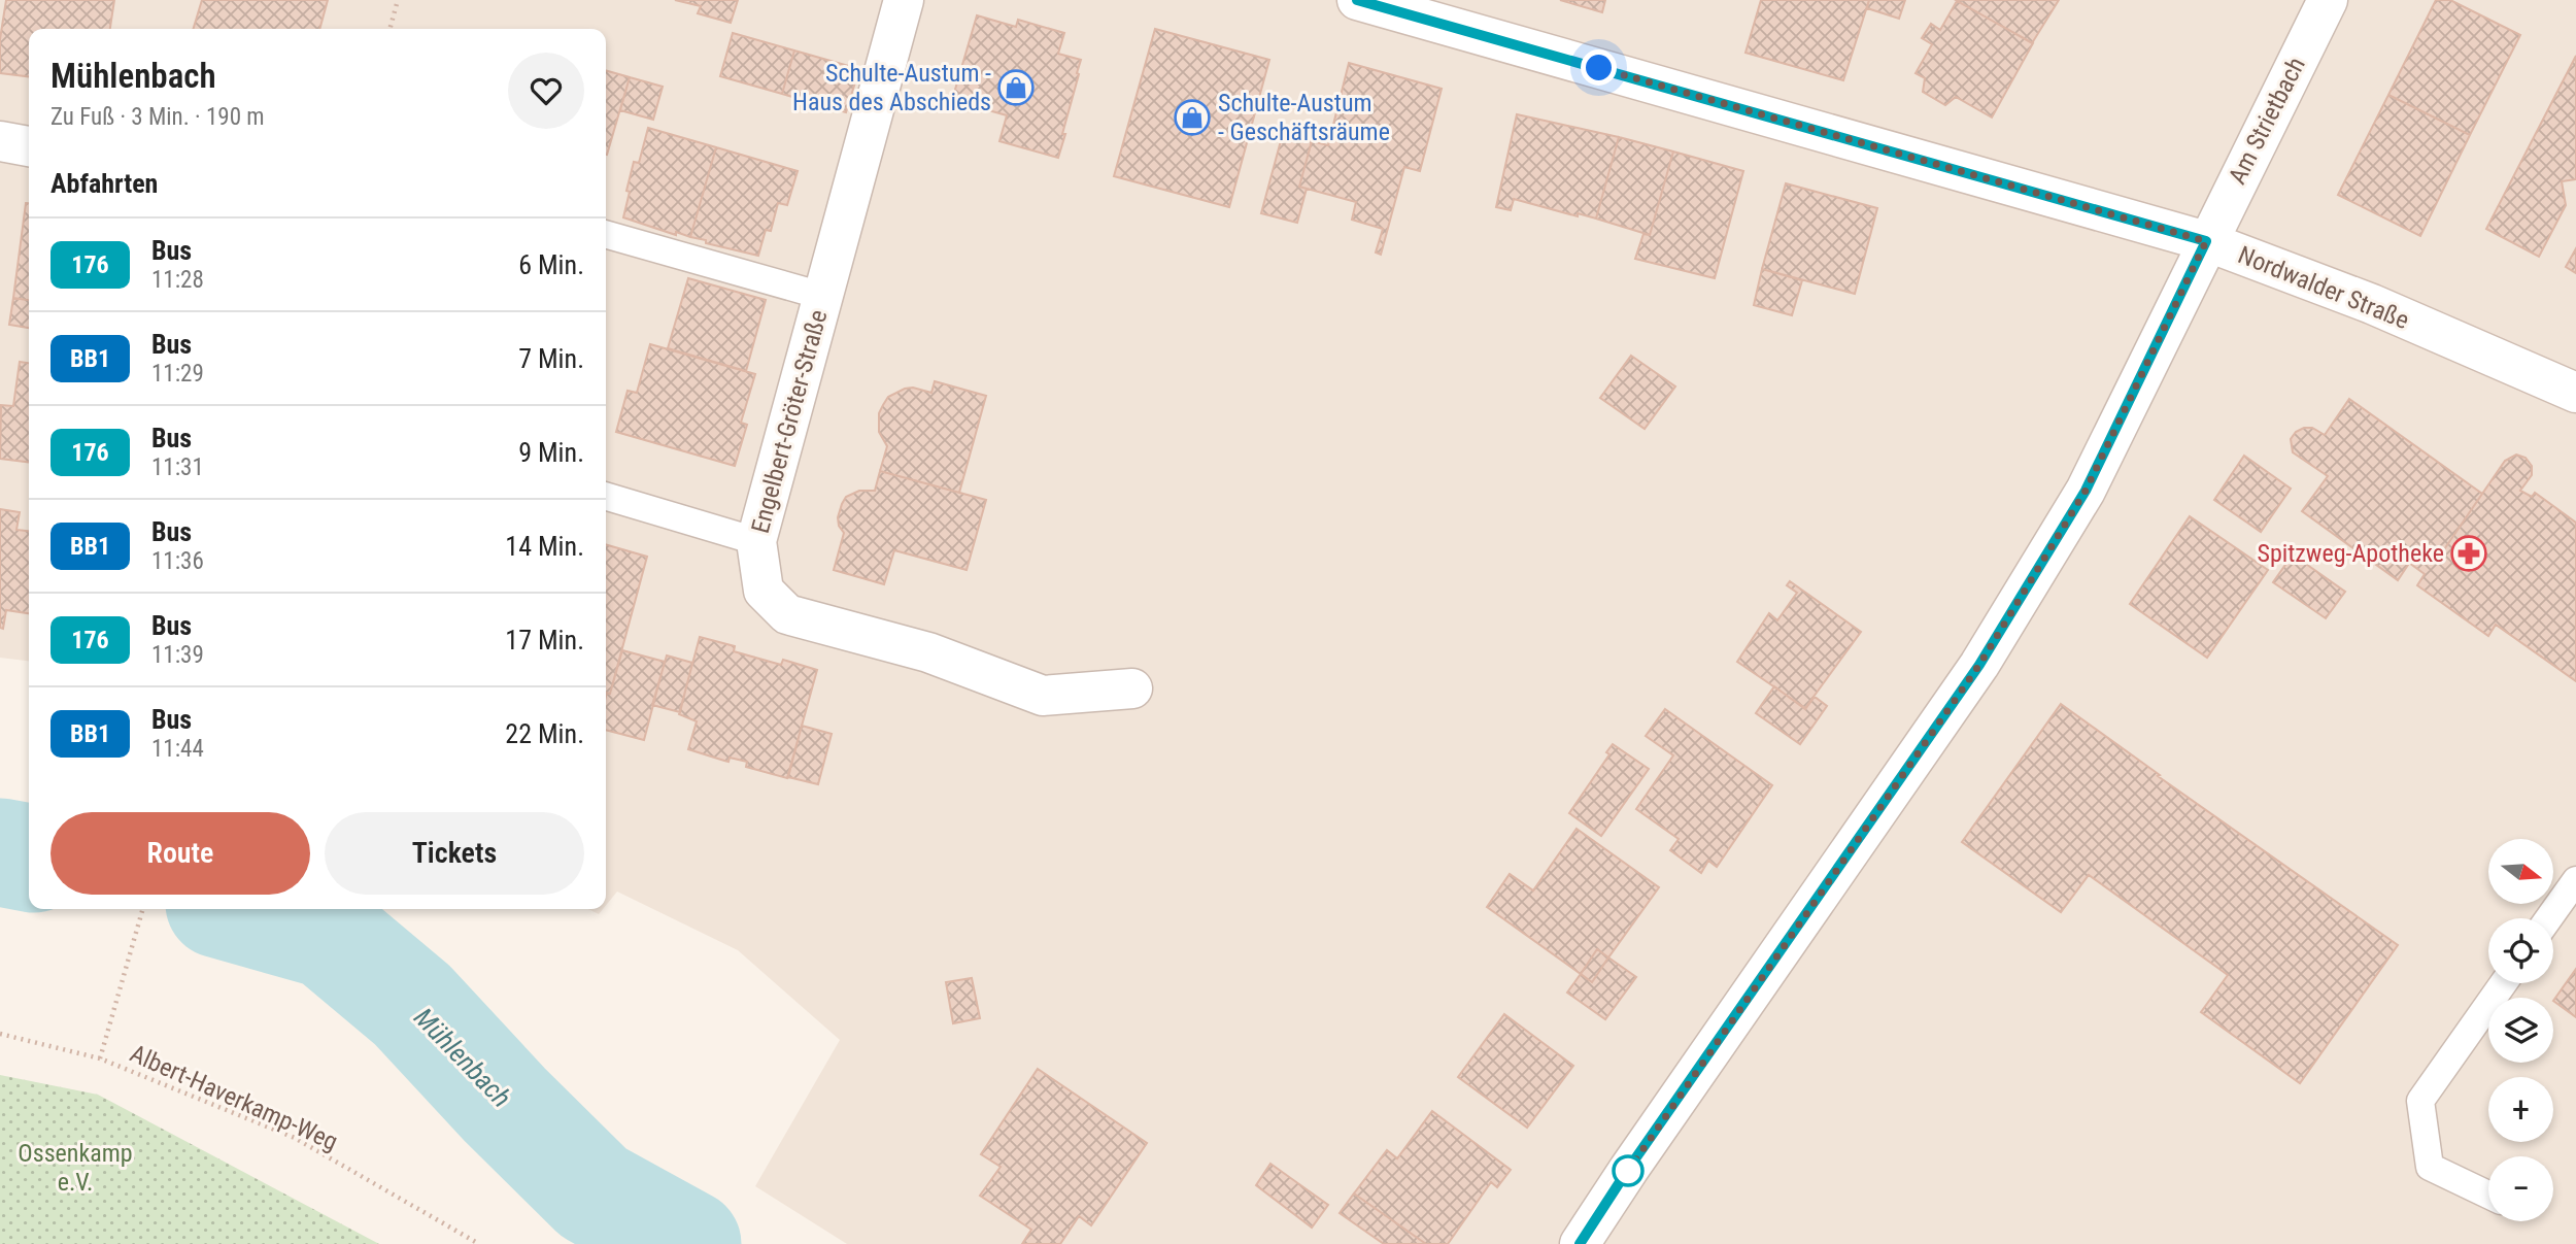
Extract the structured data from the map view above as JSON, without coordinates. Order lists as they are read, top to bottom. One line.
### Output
{"streets":{"street":["Am Strietbach","Nordwalder Straße","Engelbert-Gröter-Straße"],"path":["Albert-Haverkamp-Weg"]},"crossings":[["Am Strietbach","Nordwalder Straße"]],"water":["Mühlenbach"],"parks":["Ossenkamp e.V."],"places":{"shop":["Schulte-Austum - Haus des Abschieds","Schulte-Austum - Geschäftsräume"],"pharmacy":["Spitzweg-Apotheke"]},"lines":["bus line 176"],"north":"right","page":{"heading":[["Mühlenbach","Zu Fuß · 3 Min. · 190 m"],"Abfahrten"],"list":[{"mark":"176","name":"Bus","note":"11:28","value":"6 Min."},{"mark":"BB1","name":"Bus","note":"11:29","value":"7 Min."},{"mark":"176","name":"Bus","note":"11:31","value":"9 Min."},{"mark":"BB1","name":"Bus","note":"11:36","value":"14 Min."},{"mark":"176","name":"Bus","note":"11:39","value":"17 Min."},{"mark":"BB1","name":"Bus","note":"11:44","value":"22 Min."}],"buttons":["Route","Tickets"],"map_buttons":["+","−"]}}
